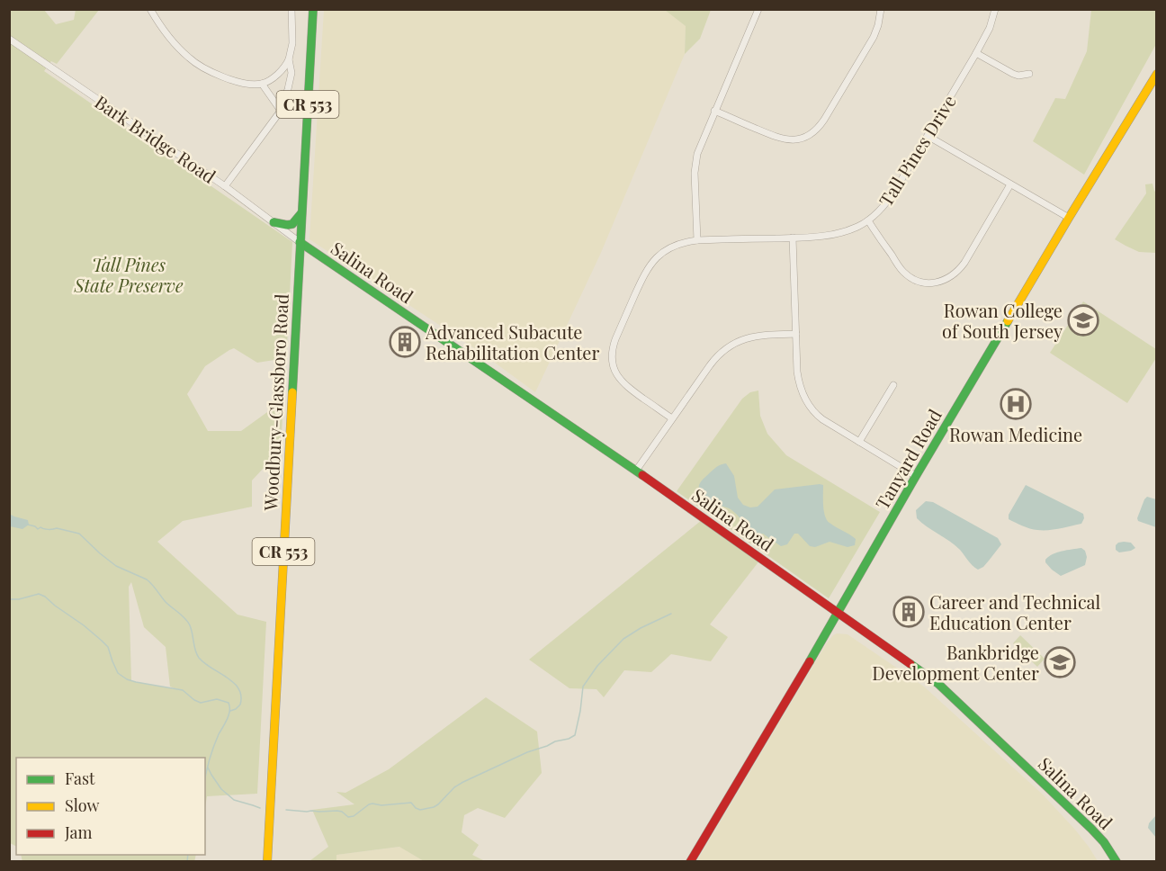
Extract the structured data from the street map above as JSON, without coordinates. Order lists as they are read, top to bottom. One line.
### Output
{"streets":{"street":["CR 553","Bark Bridge Road","Tall Pines Drive","Salina Road","Woodbury-Glassboro Road","Tanyard Road"]},"crossings":[["Bark Bridge Road","Salina Road"],["Bark Bridge Road","Woodbury-Glassboro Road"],["Salina Road","Woodbury-Glassboro Road"],["Salina Road","Tanyard Road"]],"parks":["Tall Pines State Preserve"],"places":{"school or university":["Rowan College of South Jersey","Bankbridge Development Center"],"building":["Advanced Subacute Rehabilitation Center","Career and Technical Education Center"],"hospital":["Rowan Medicine"]},"legend":["Fast","Slow","Jam"]}
